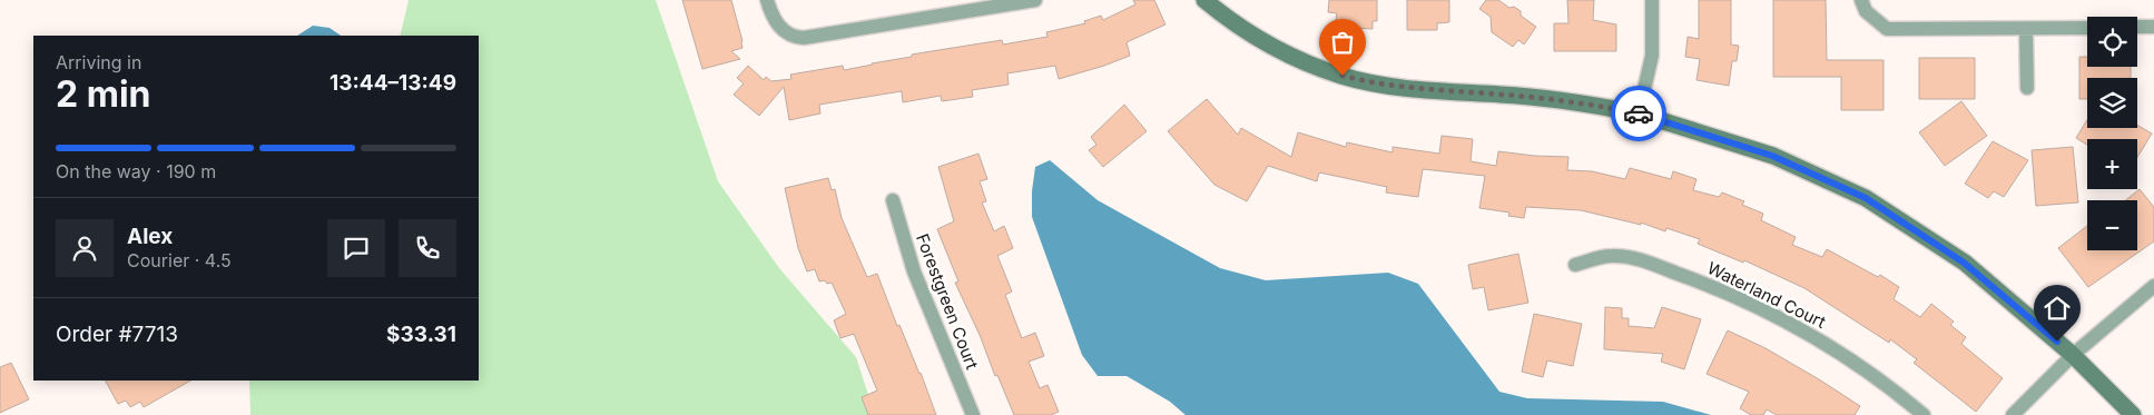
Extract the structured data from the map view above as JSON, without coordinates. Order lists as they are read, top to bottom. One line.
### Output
{"streets":{"street":["Waterland Court","Forestgreen Court"]},"page":{"map_buttons":["+","−"],"heading":["2 min","Arriving in","13:44–13:49"],"panel":["Alex","Courier · 4.5","Order #7713","$33.31"],"bar":"On the way · 190 m"}}
